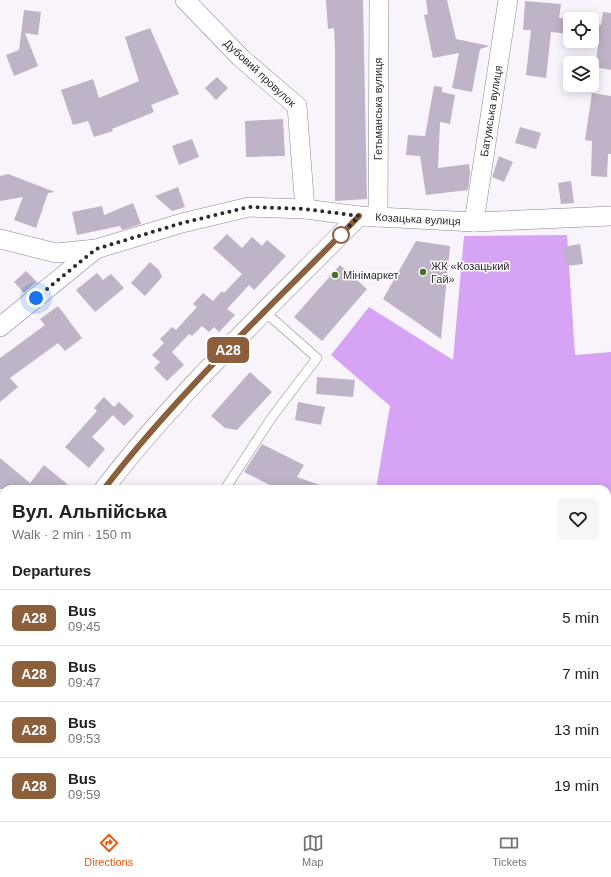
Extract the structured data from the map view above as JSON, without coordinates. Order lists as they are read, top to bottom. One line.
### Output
{"streets":{"street":["Дубовий провулок","Гетьманська вулиця","Батумська вулиця","Козацька вулиця"]},"crossings":[["Гетьманська вулиця","Козацька вулиця"],["Батумська вулиця","Козацька вулиця"]],"places":["ЖК «Козацький Гай»","Мінімаркет"],"lines":["bus line А28"],"page":{"on_map":"А28","heading":[["Вул. Альпійська","Walk · 2 min · 150 m"],"Departures"],"list":[{"mark":"А28","name":"Bus","note":"09:45","value":"5 min"},{"mark":"А28","name":"Bus","note":"09:47","value":"7 min"},{"mark":"А28","name":"Bus","note":"09:53","value":"13 min"},{"mark":"А28","name":"Bus","note":"09:59","value":"19 min"}],"tabs":["Directions","Map","Tickets"]}}
